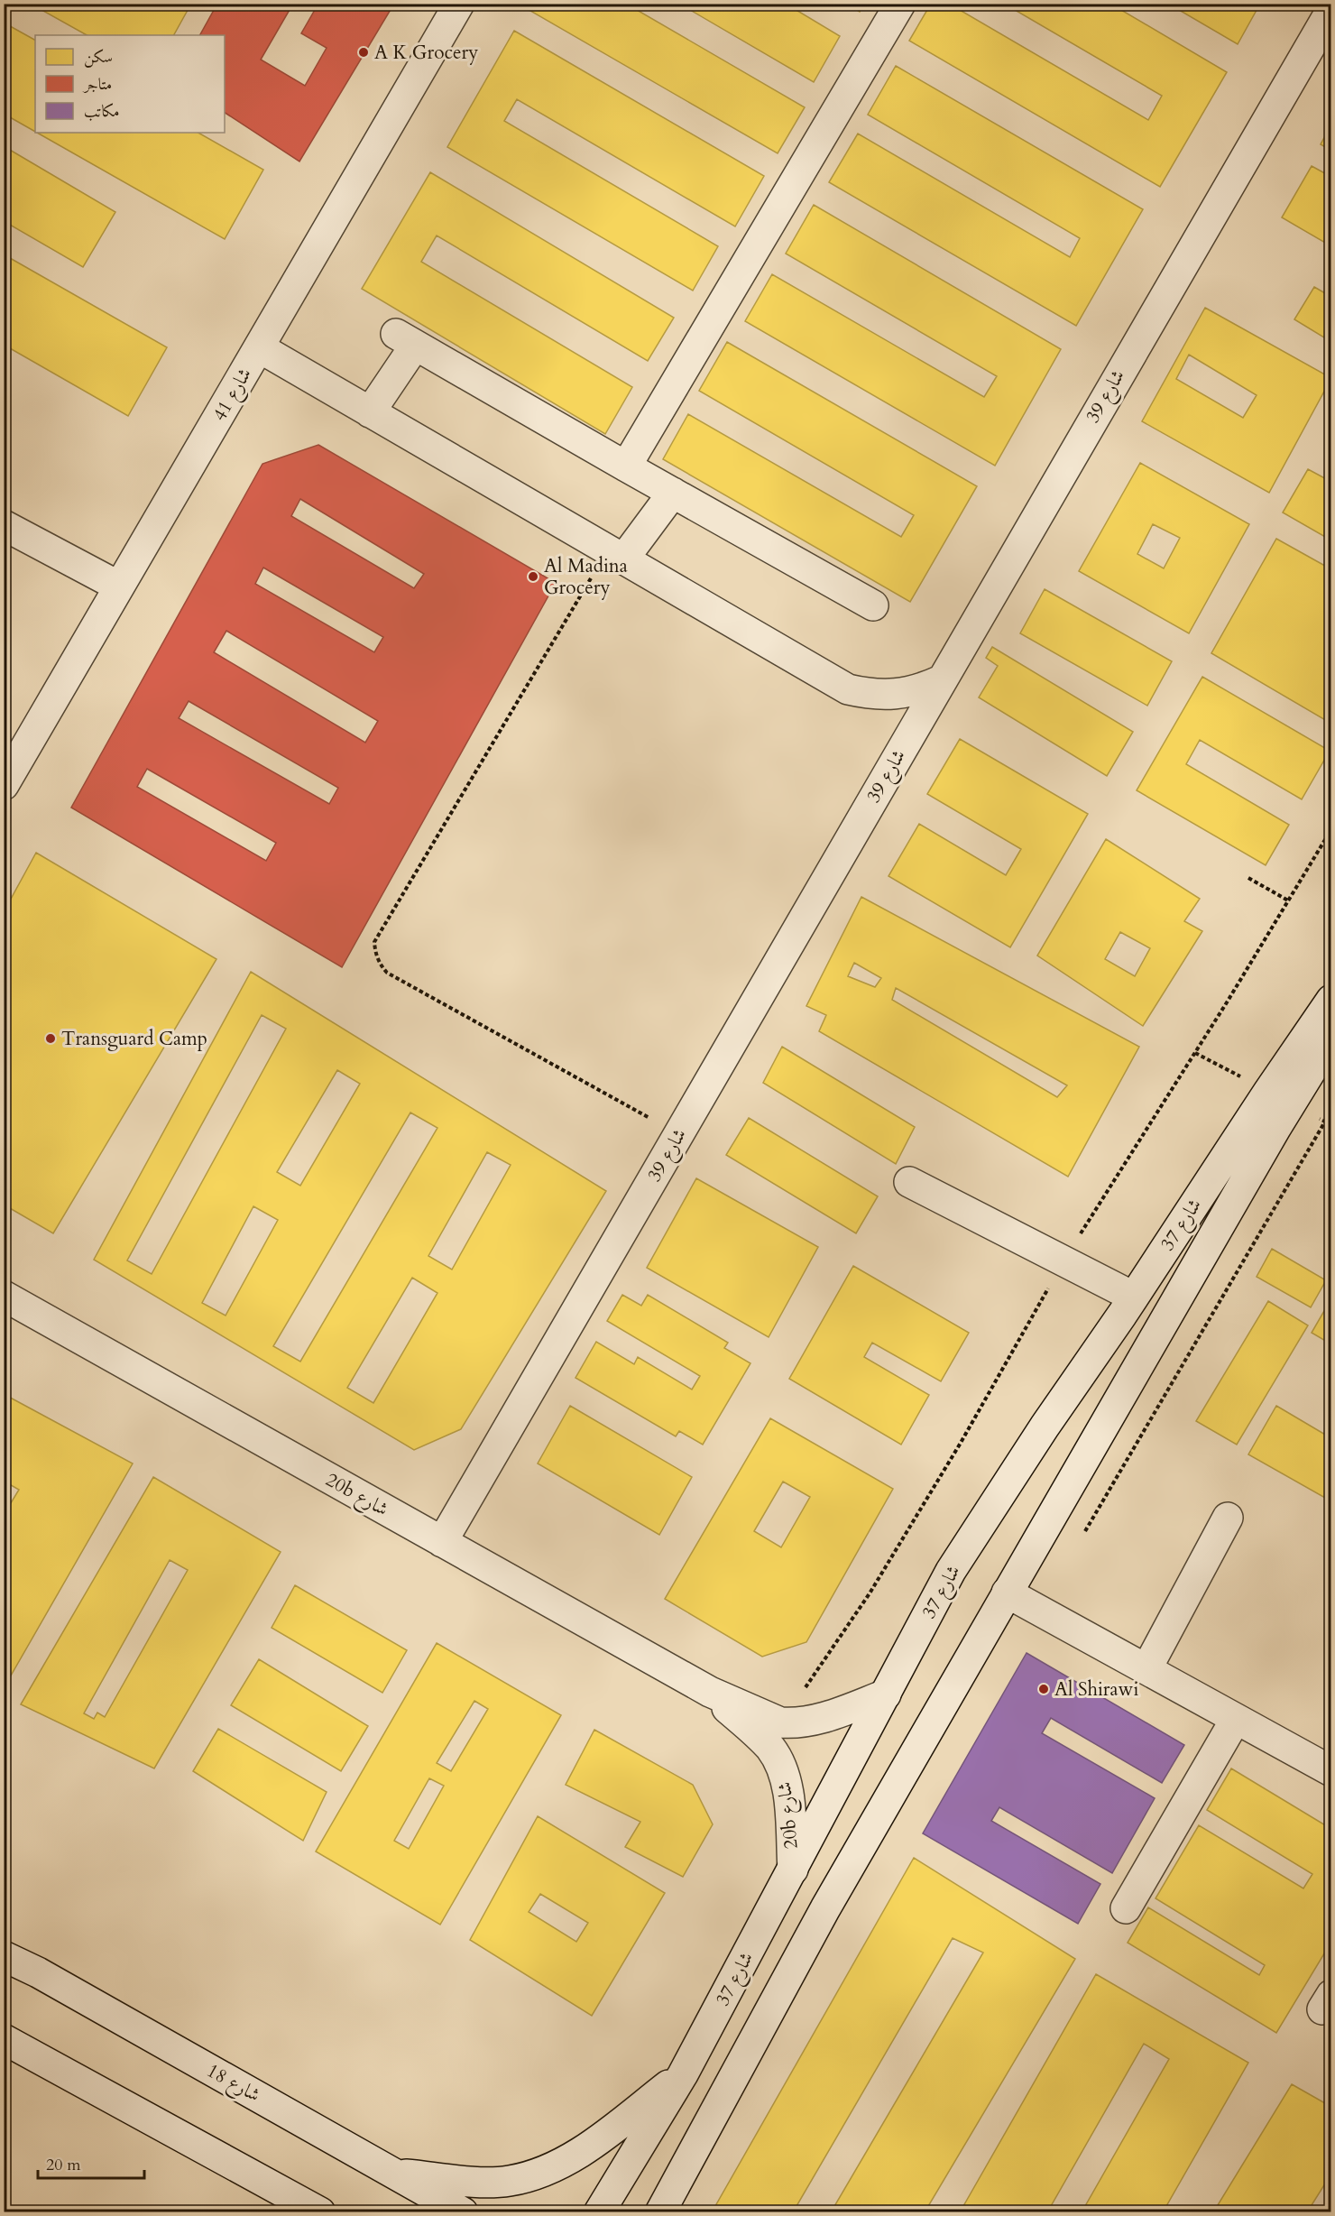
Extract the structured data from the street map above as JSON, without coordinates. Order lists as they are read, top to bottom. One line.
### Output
{"streets":{"street":["شارع 41","شارع 39","شارع 37","20b شارع","شارع 18"]},"crossings":[["شارع 39","20b شارع"],["شارع 37","20b شارع"]],"places":["A K Grocery","Al Madina Grocery","Transguard Camp","Al Shirawi"],"legend":["سكن","متاجر","مكاتب"],"scale_bar":"20 m"}
